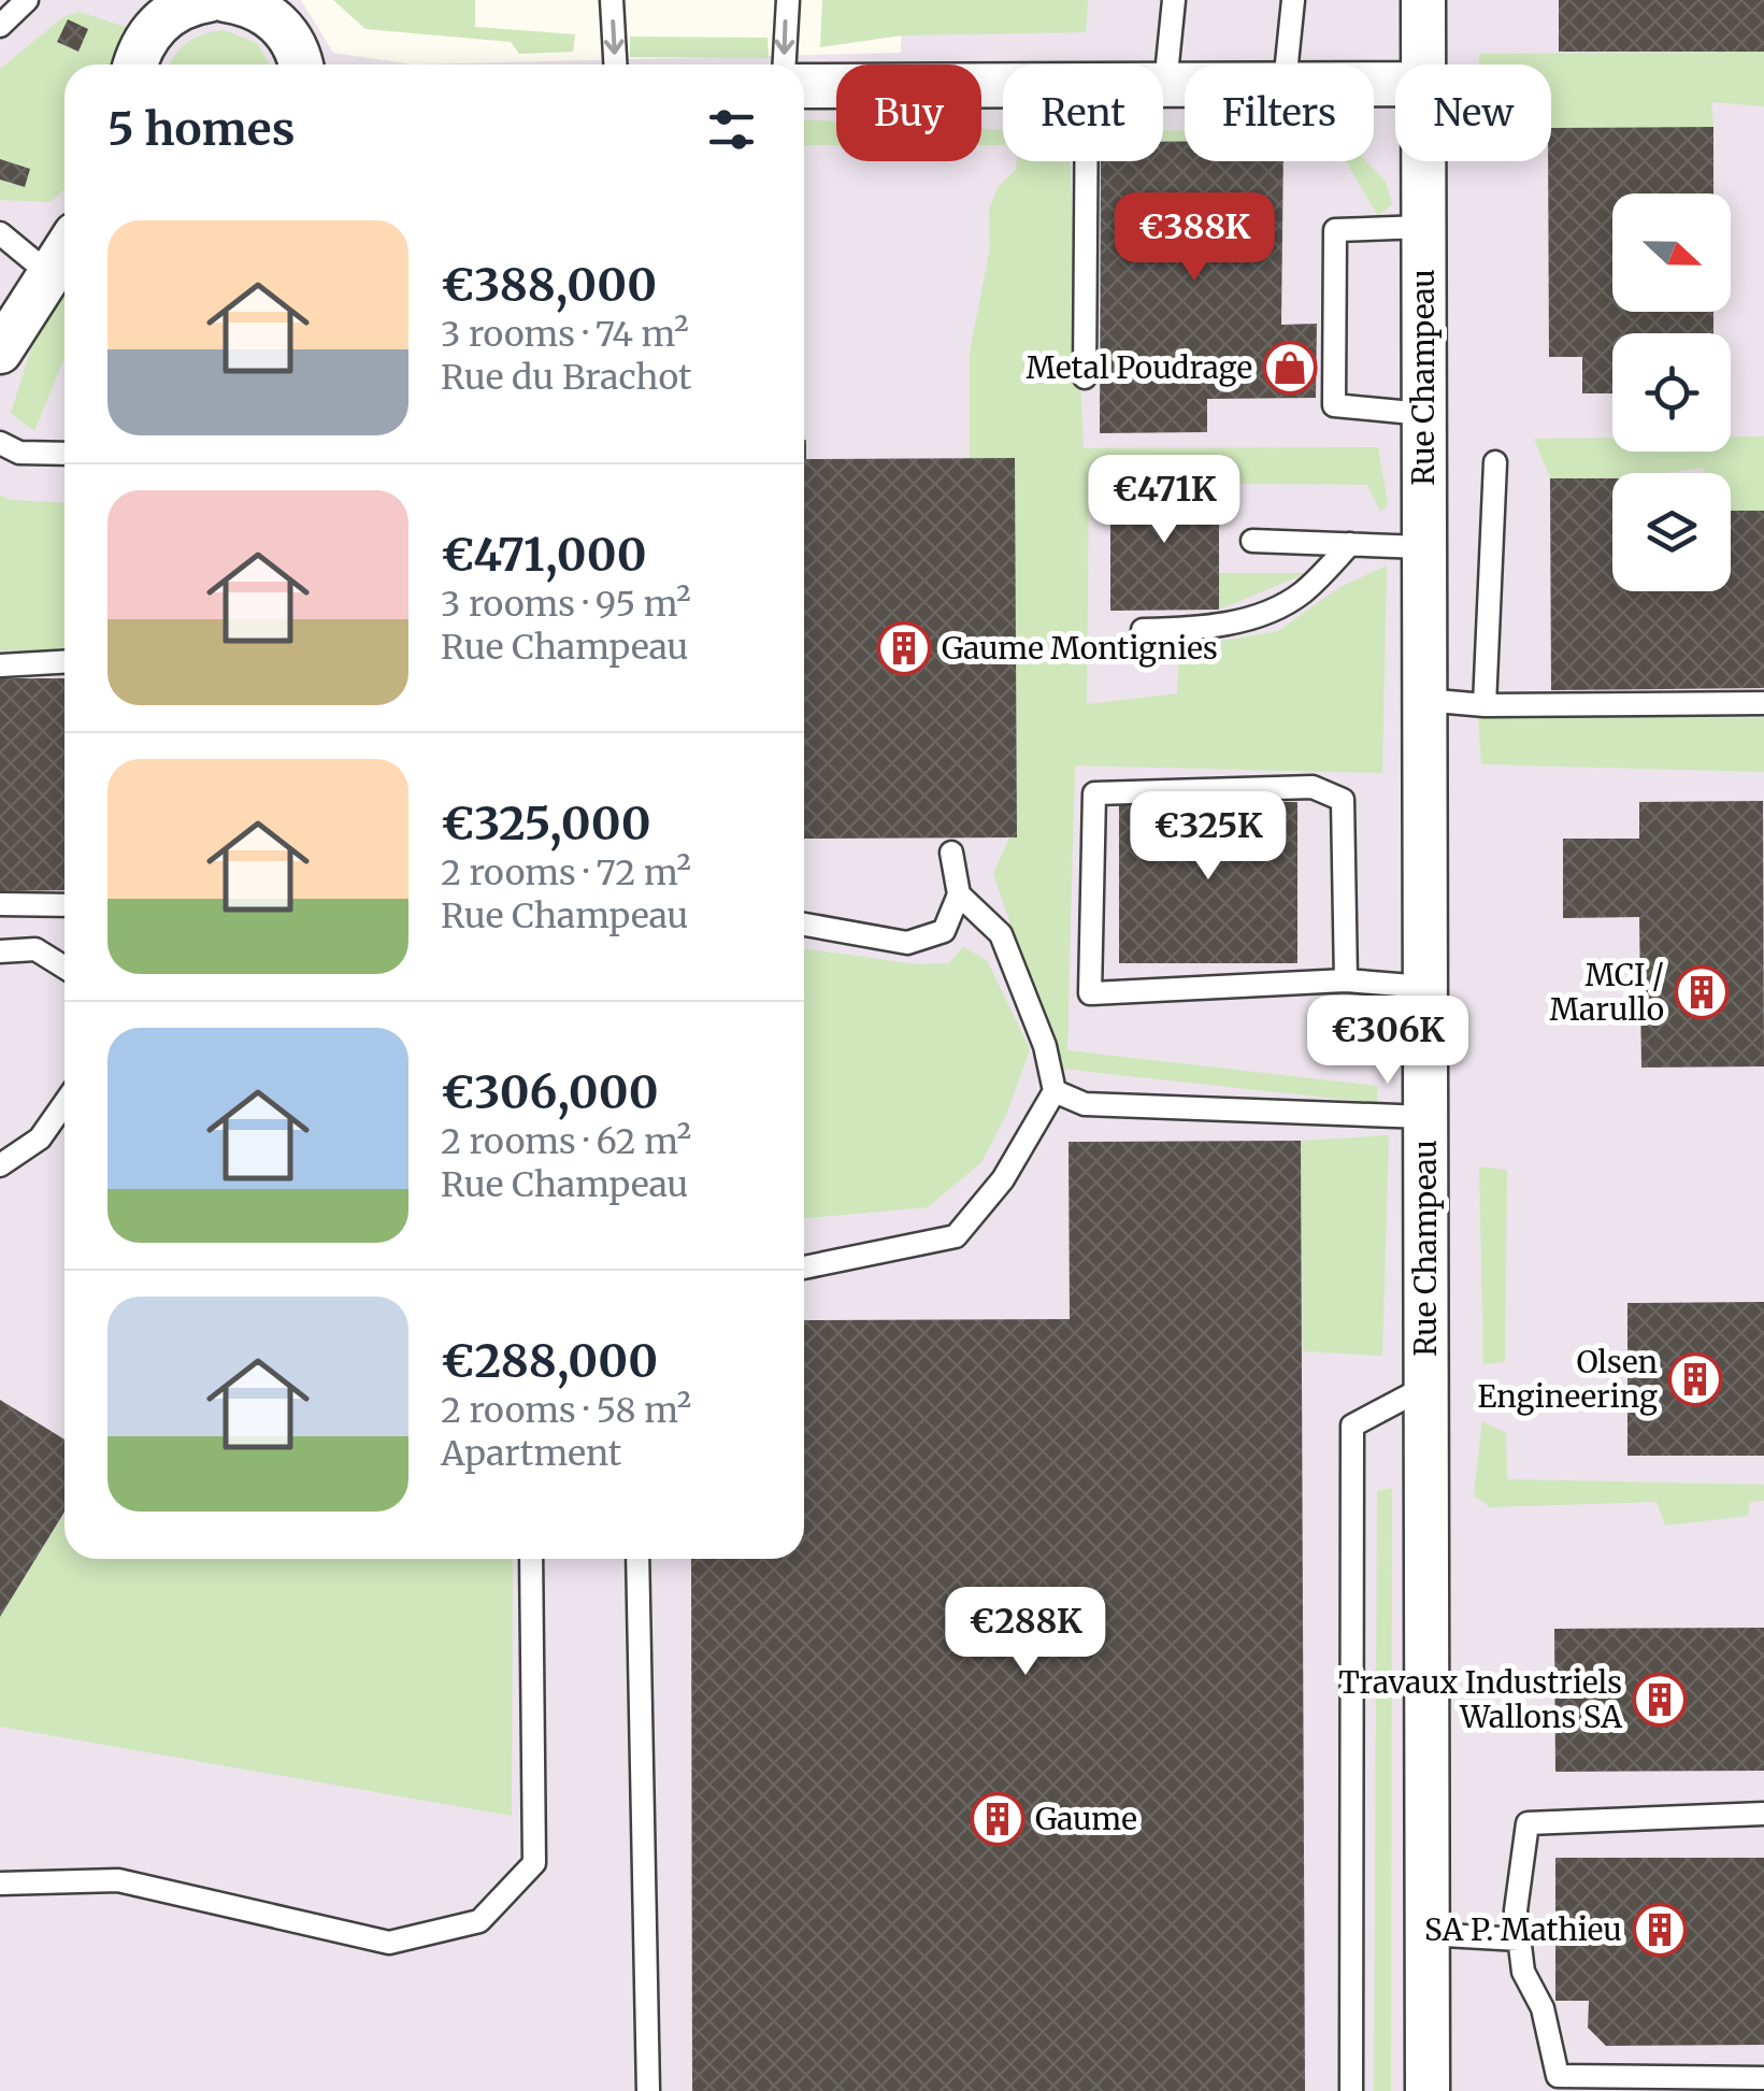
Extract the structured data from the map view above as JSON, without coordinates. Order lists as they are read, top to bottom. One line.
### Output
{"streets":{"street":["Rue Champeau"]},"places":{"shop":["Metal Poudrage"],"building":["Gaume Montignies","MCI / Marullo","Olsen Engineering","Travaux Industriels Wallons SA","Gaume","SA P. Mathieu"]},"north":"right","page":{"chip":["Buy","Rent","Filters","New"],"heading":"5 homes","price":["€388K","€471K","€325K","€306K","€288K"],"list":[{"name":"€388,000","note":"3 rooms · 74 m² · Rue du Brachot"},{"name":"€471,000","note":"3 rooms · 95 m² · Rue Champeau"},{"name":"€325,000","note":"2 rooms · 72 m² · Rue Champeau"},{"name":"€306,000","note":"2 rooms · 62 m² · Rue Champeau"},{"name":"€288,000","note":"2 rooms · 58 m² · Apartment"}]}}
